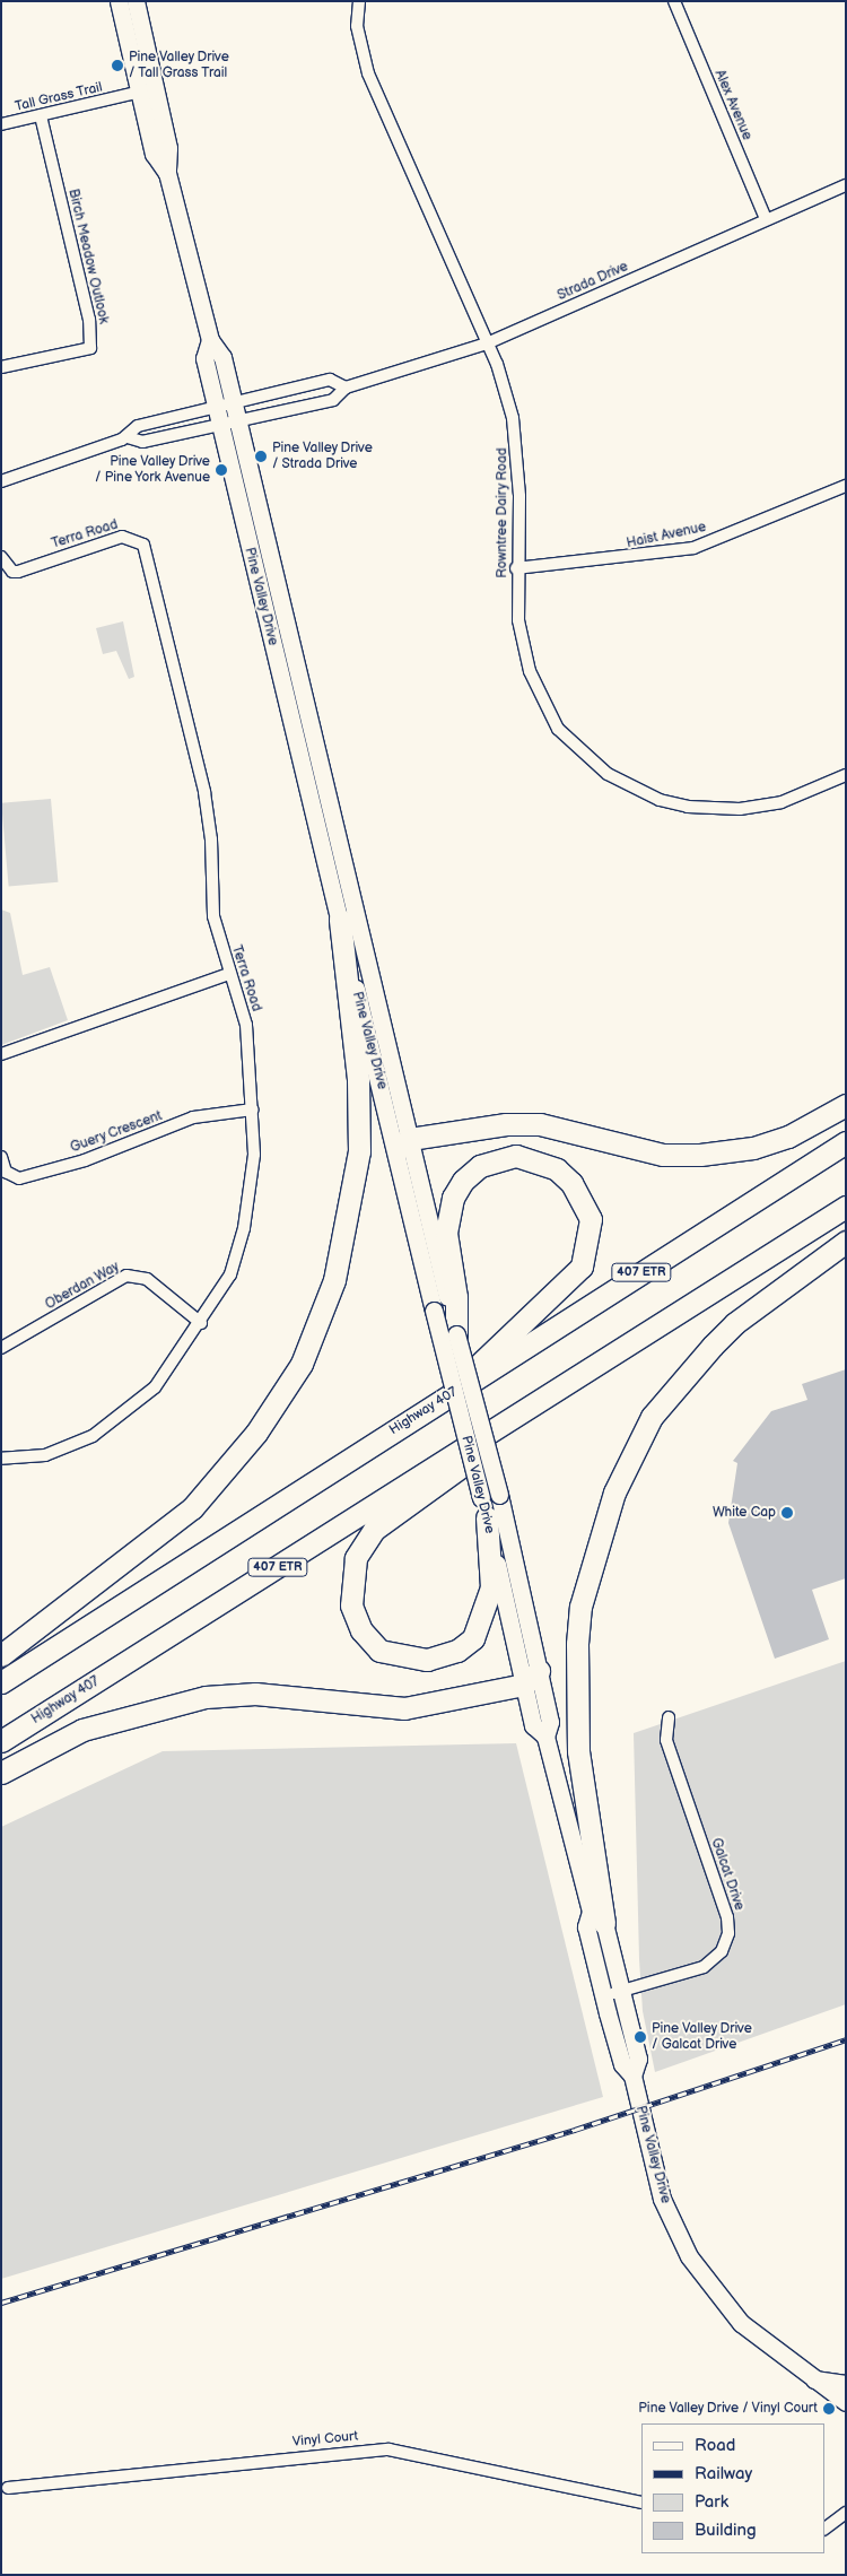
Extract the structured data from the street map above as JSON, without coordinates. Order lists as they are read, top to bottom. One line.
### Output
{"streets":{"highway":["407 ETR","Highway 407"],"main road":["Pine Valley Drive"],"street":["Tall Grass Trail","Alex Avenue","Birch Meadow Outlook","Strada Drive","Rowntree Dairy Road","Terra Road","Haist Avenue","Guery Crescent","Oberdan Way","Galcat Drive","Vinyl Court"]},"crossings":[["Tall Grass Trail","Birch Meadow Outlook"],["Tall Grass Trail","Pine Valley Drive"],["Alex Avenue","Strada Drive"],["Strada Drive","Rowntree Dairy Road"],["Strada Drive","Pine Valley Drive"],["Rowntree Dairy Road","Haist Avenue"],["Terra Road","Guery Crescent"],["Terra Road","Oberdan Way"],["Pine Valley Drive","Galcat Drive"]],"places":["Pine Valley Drive / Tall Grass Trail","Pine Valley Drive / Strada Drive","Pine Valley Drive / Pine York Avenue","White Cap","Pine Valley Drive / Galcat Drive","Pine Valley Drive / Vinyl Court"],"legend":["Road","Railway","Park","Building"]}
